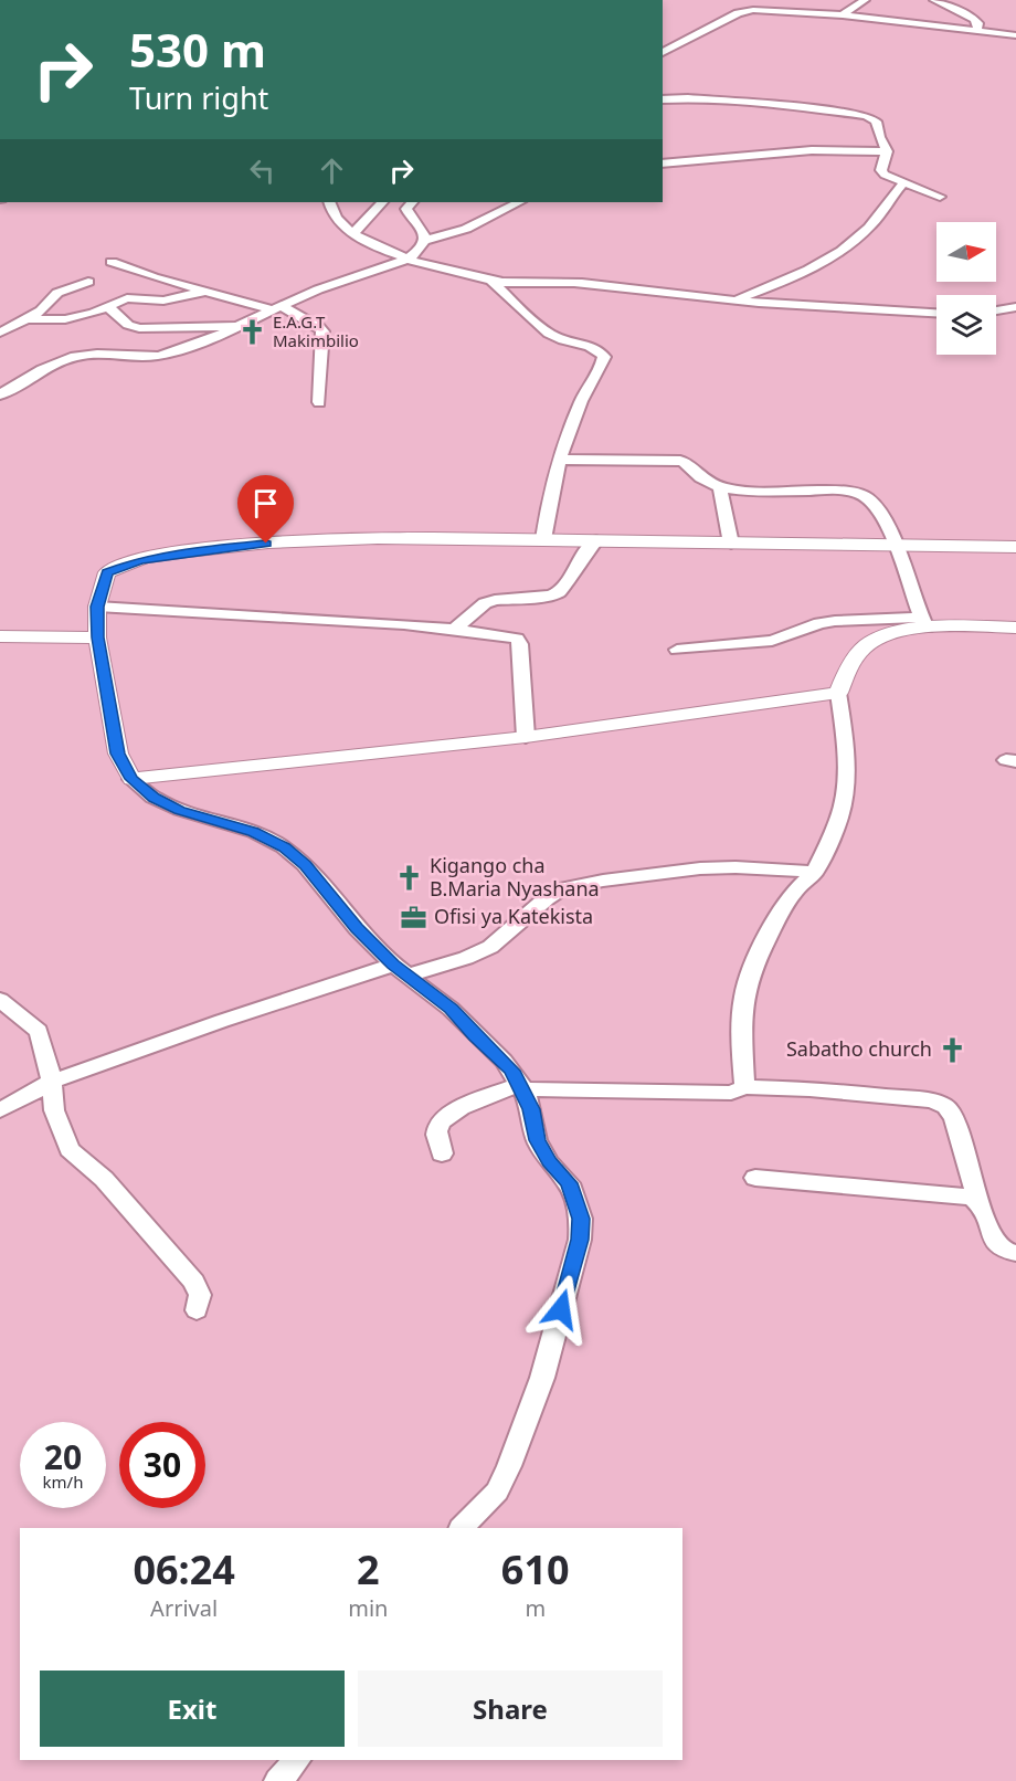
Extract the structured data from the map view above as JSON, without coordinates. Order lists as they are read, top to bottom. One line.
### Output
{"places":{"church":["E.A.G.T Makimbilio","Kigango cha B.Maria Nyashana","Sabatho church"],"office":["Ofisi ya Katekista"]},"north":"right","page":{"turn":["530 m","Turn right"],"speed":"20 km/h","limit":"30","eta":["06:24","Arrival","2","min","610","m"],"buttons":["Exit","Share"]}}
